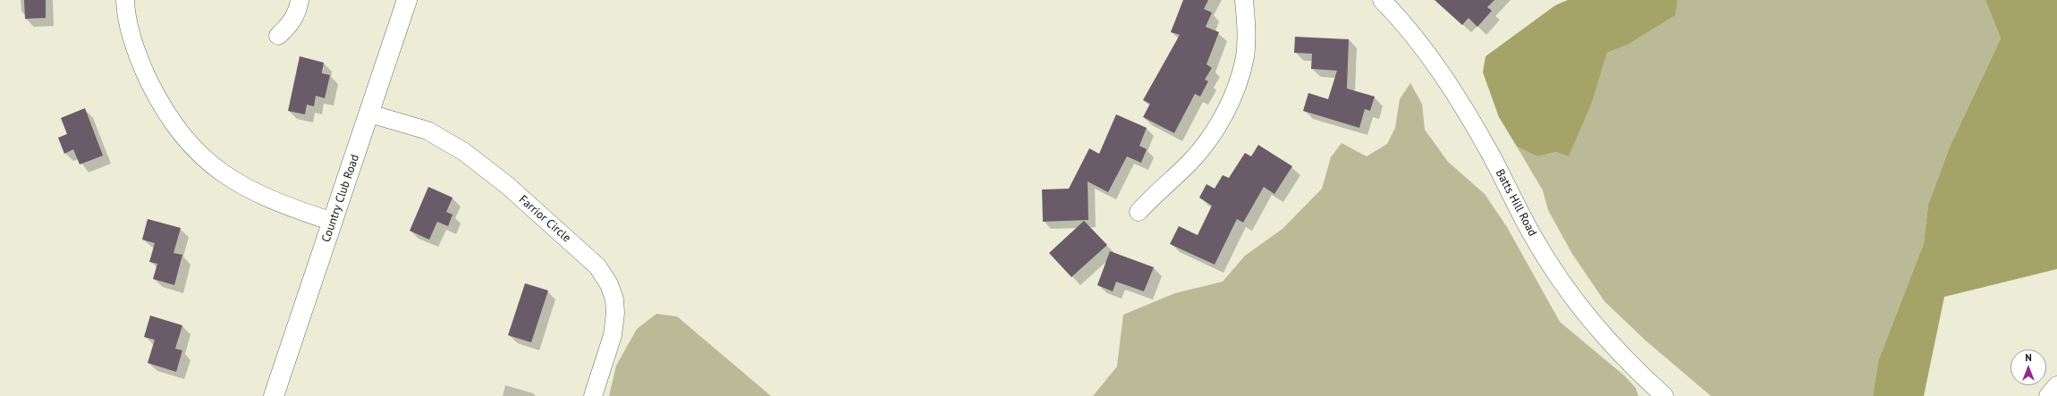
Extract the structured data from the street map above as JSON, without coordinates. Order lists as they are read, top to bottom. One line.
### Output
{"streets":{"street":["Country Club Road","Batts Hill Road","Farrior Circle"]},"crossings":[["Country Club Road","Farrior Circle"]],"north":"top"}
